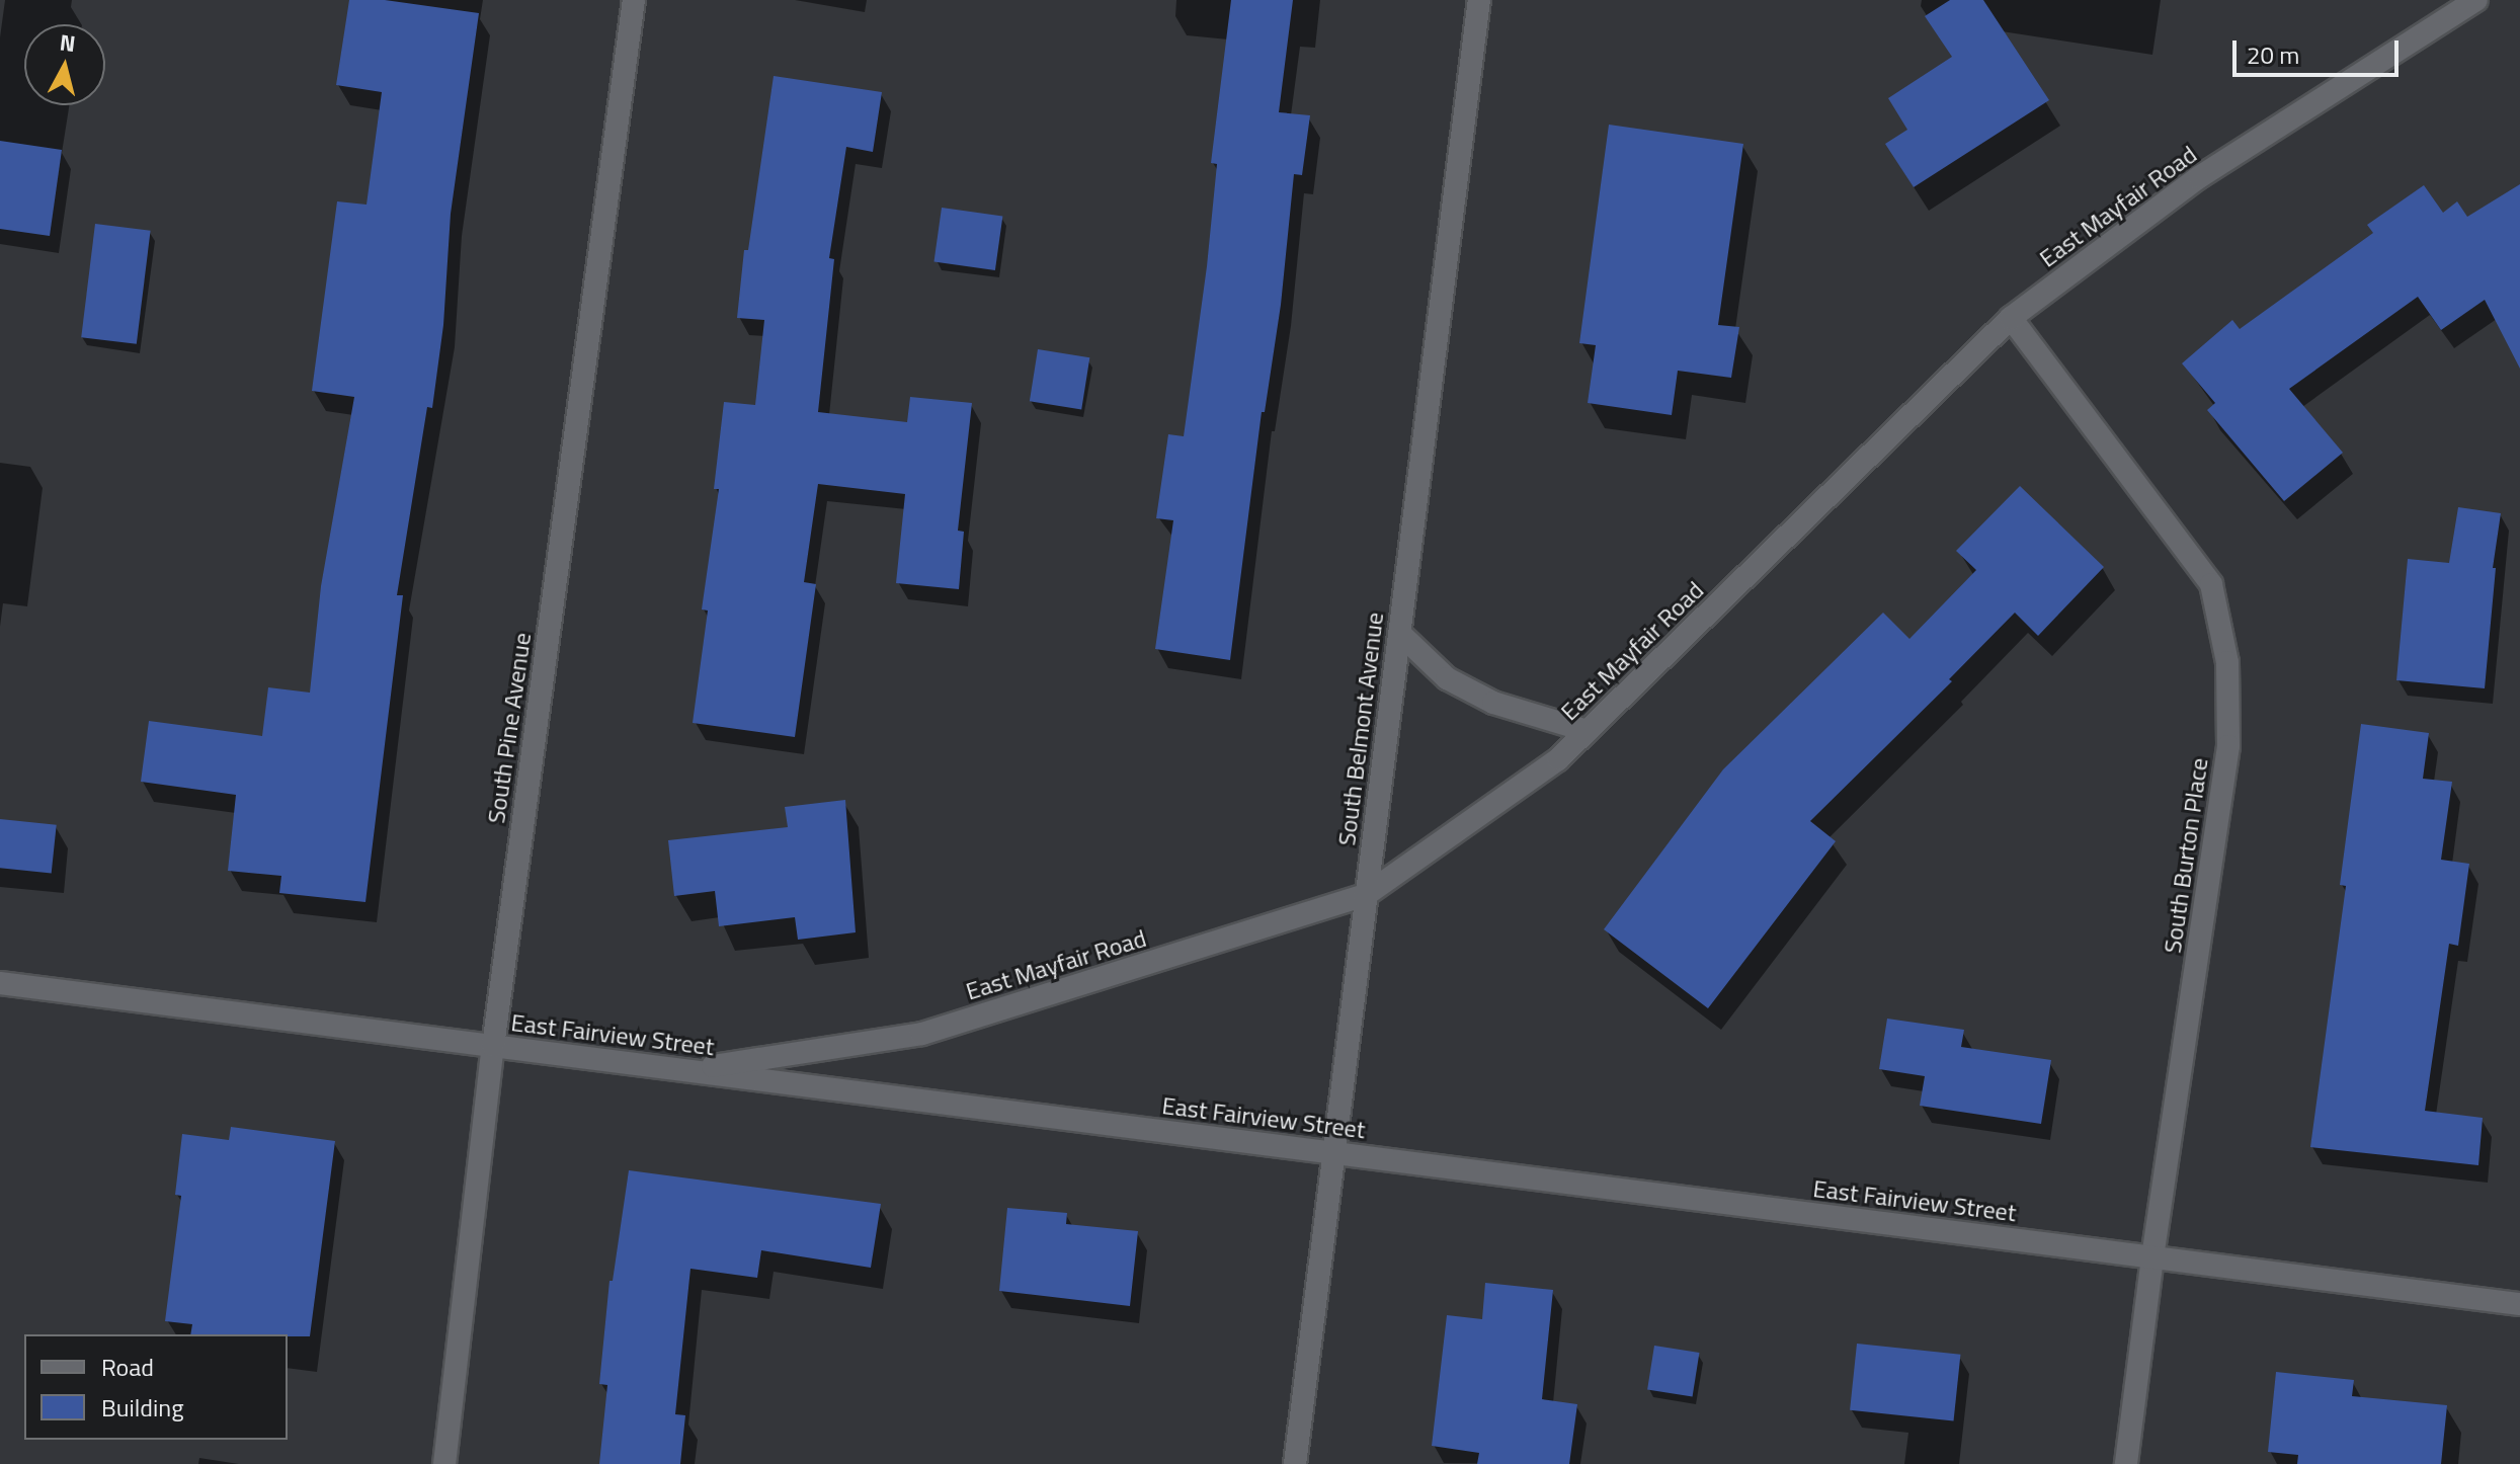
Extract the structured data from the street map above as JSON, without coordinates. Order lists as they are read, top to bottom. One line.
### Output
{"streets":{"street":["East Mayfair Road","South Pine Avenue","South Belmont Avenue","South Burton Place","East Fairview Street"]},"crossings":[["East Mayfair Road","South Belmont Avenue"],["East Mayfair Road","South Burton Place"],["East Mayfair Road","East Fairview Street"],["South Pine Avenue","East Fairview Street"],["South Belmont Avenue","East Fairview Street"],["South Burton Place","East Fairview Street"]],"legend":["Road","Building"],"scale_bar":"20 m","north":"top"}
